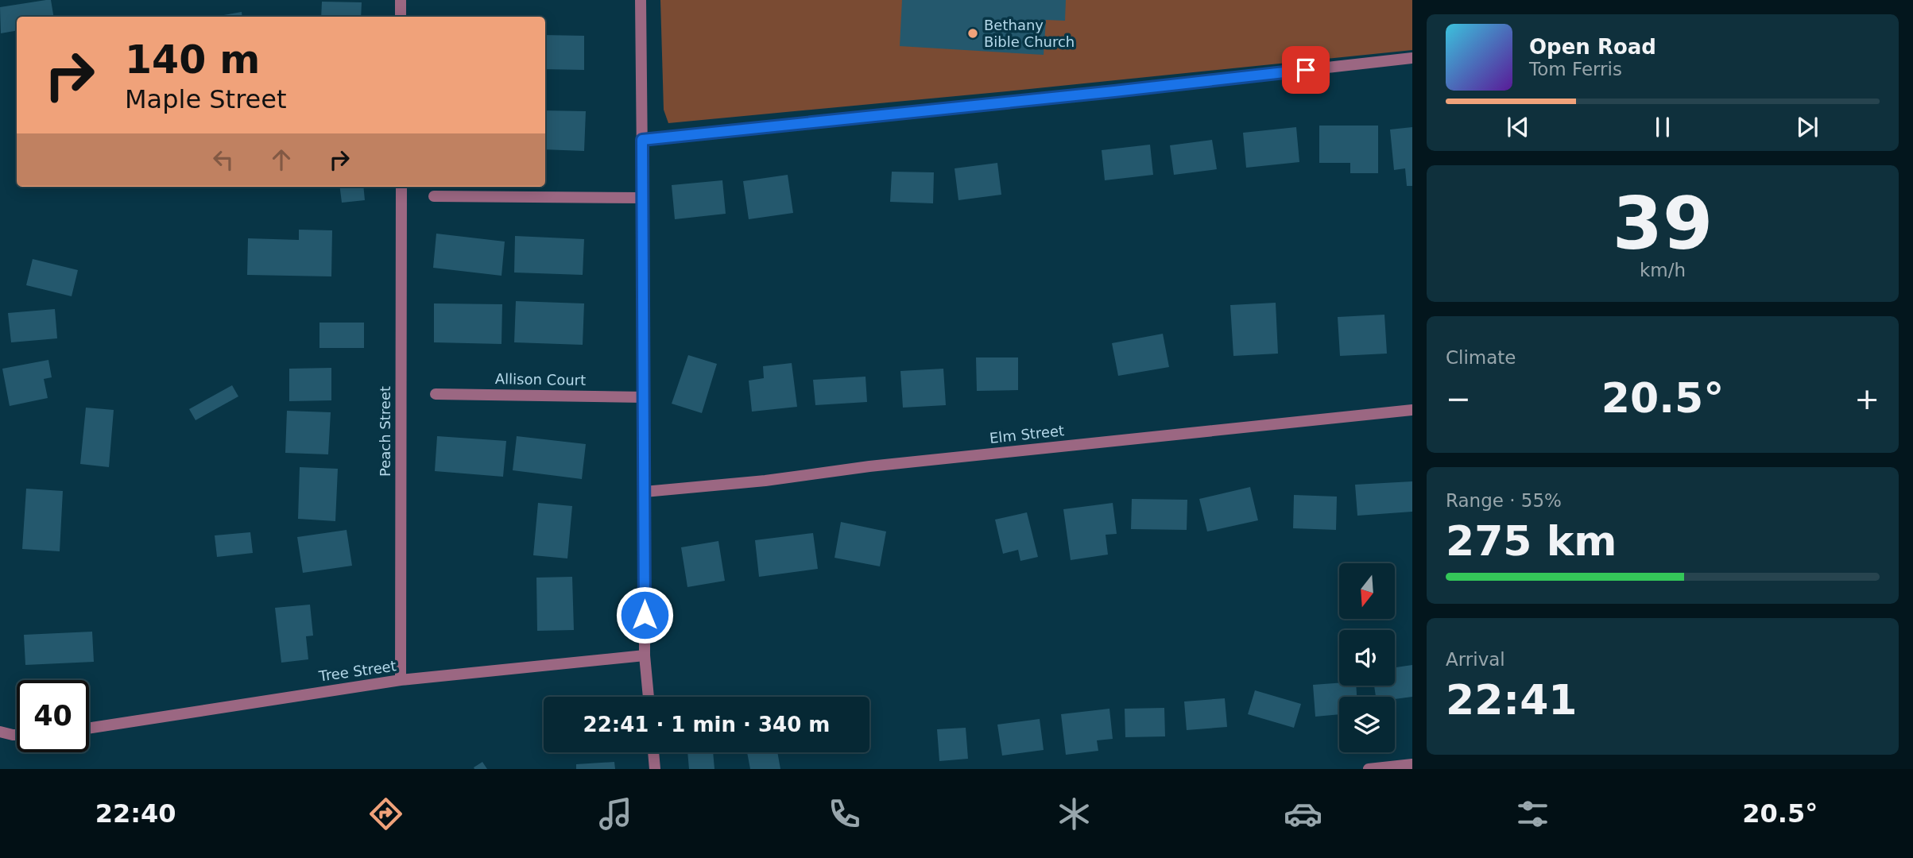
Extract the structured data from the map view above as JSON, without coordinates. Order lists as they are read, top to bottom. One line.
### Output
{"streets":{"street":["Allison Court","Peach Street","Elm Street","Tree Street"]},"crossings":[["Peach Street","Tree Street"]],"places":["Bethany Bible Church"],"north":"bottom","page":{"turn":["140 m","Maple Street"],"song":["Open Road","Tom Ferris"],"tile":[["39","km/h"],"Climate",["Range · 55%","275 km"],["Arrival","22:41"]],"heat":["−","20.5°","+"],"limit":"40","trip":"22:41 · 1 min · 340 m","tabs":["22:40","20.5°"]}}
